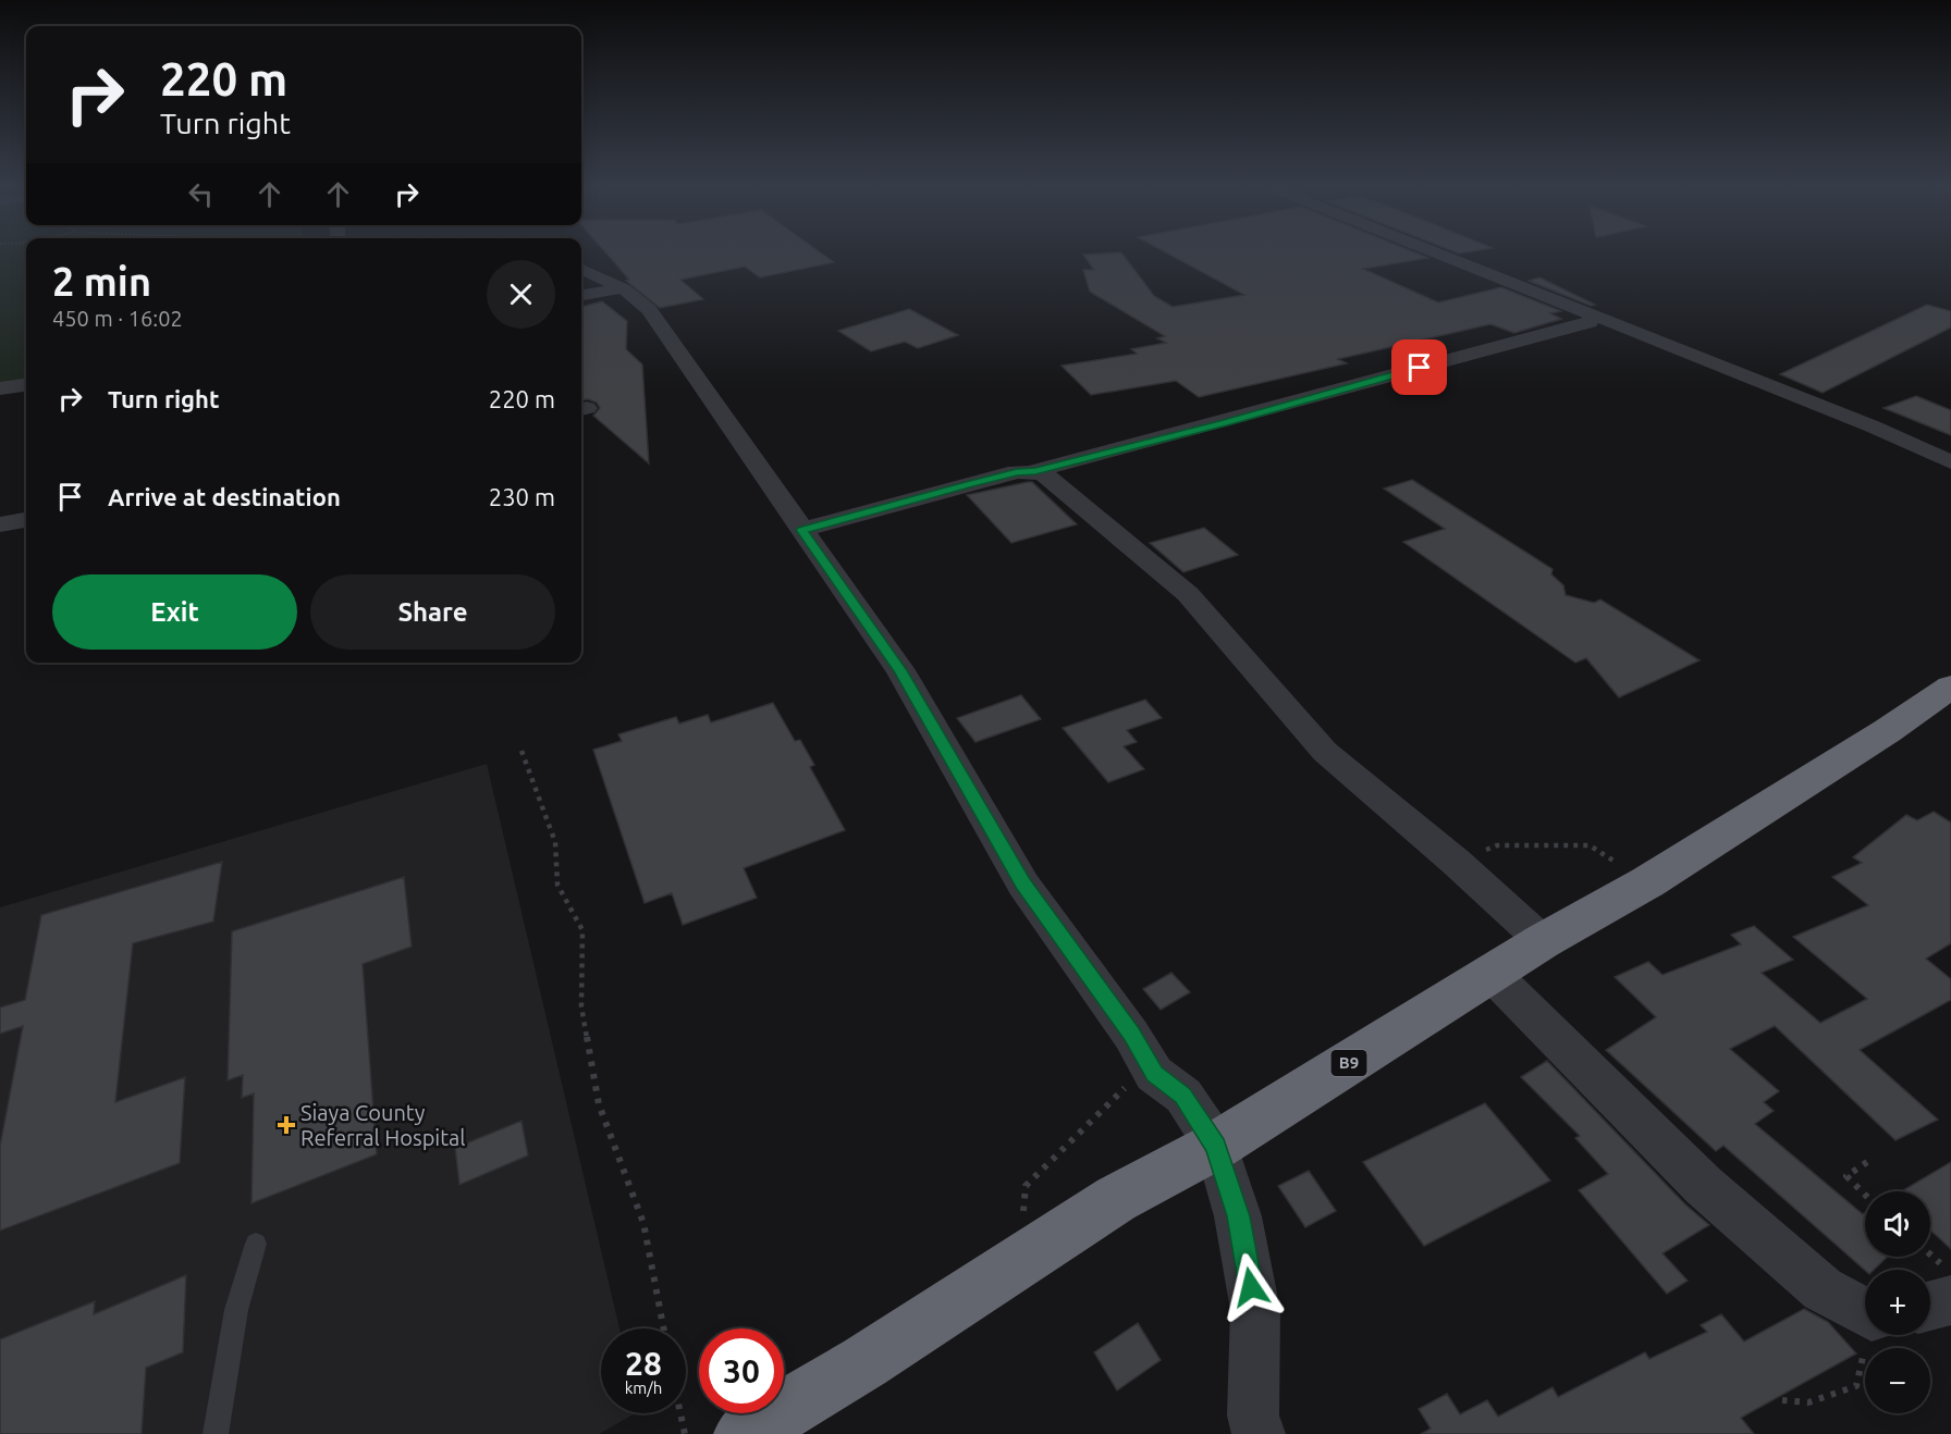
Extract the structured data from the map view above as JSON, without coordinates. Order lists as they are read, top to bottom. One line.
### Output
{"streets":{"highway":["B9"]},"places":{"health":["Siaya County Referral Hospital"]},"page":{"turn":["220 m","Turn right"],"heading":["2 min","450 m · 16:02"],"list":[{"name":"Turn right","value":"220 m"},{"name":"Arrive at destination","value":"230 m"}],"buttons":["Exit","Share"],"map_buttons":["+","−"],"speed":"28 km/h","limit":"30"}}
